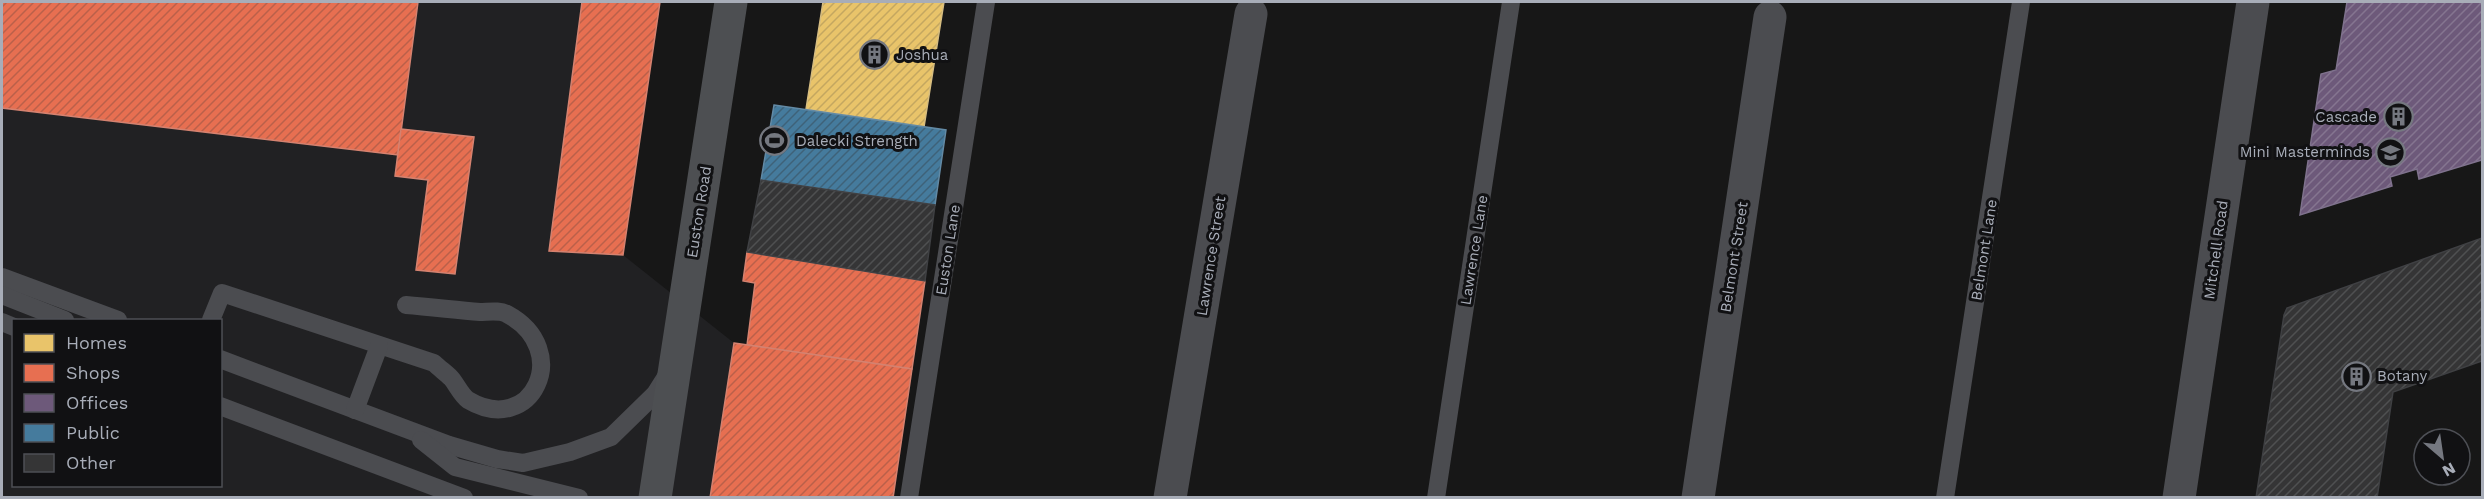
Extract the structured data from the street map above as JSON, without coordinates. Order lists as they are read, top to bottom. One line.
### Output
{"streets":{"main road":["Euston Road"],"street":["Mitchell Road","Lawrence Street","Belmont Street"],"lane":["Euston Lane","Lawrence Lane","Belmont Lane"]},"places":{"building":["Joshua","Cascade","Botany"],"sports":["Dalecki Strength"],"school or university":["Mini Masterminds"]},"legend":["Homes","Shops","Offices","Public","Other"],"north":"bottom right"}
